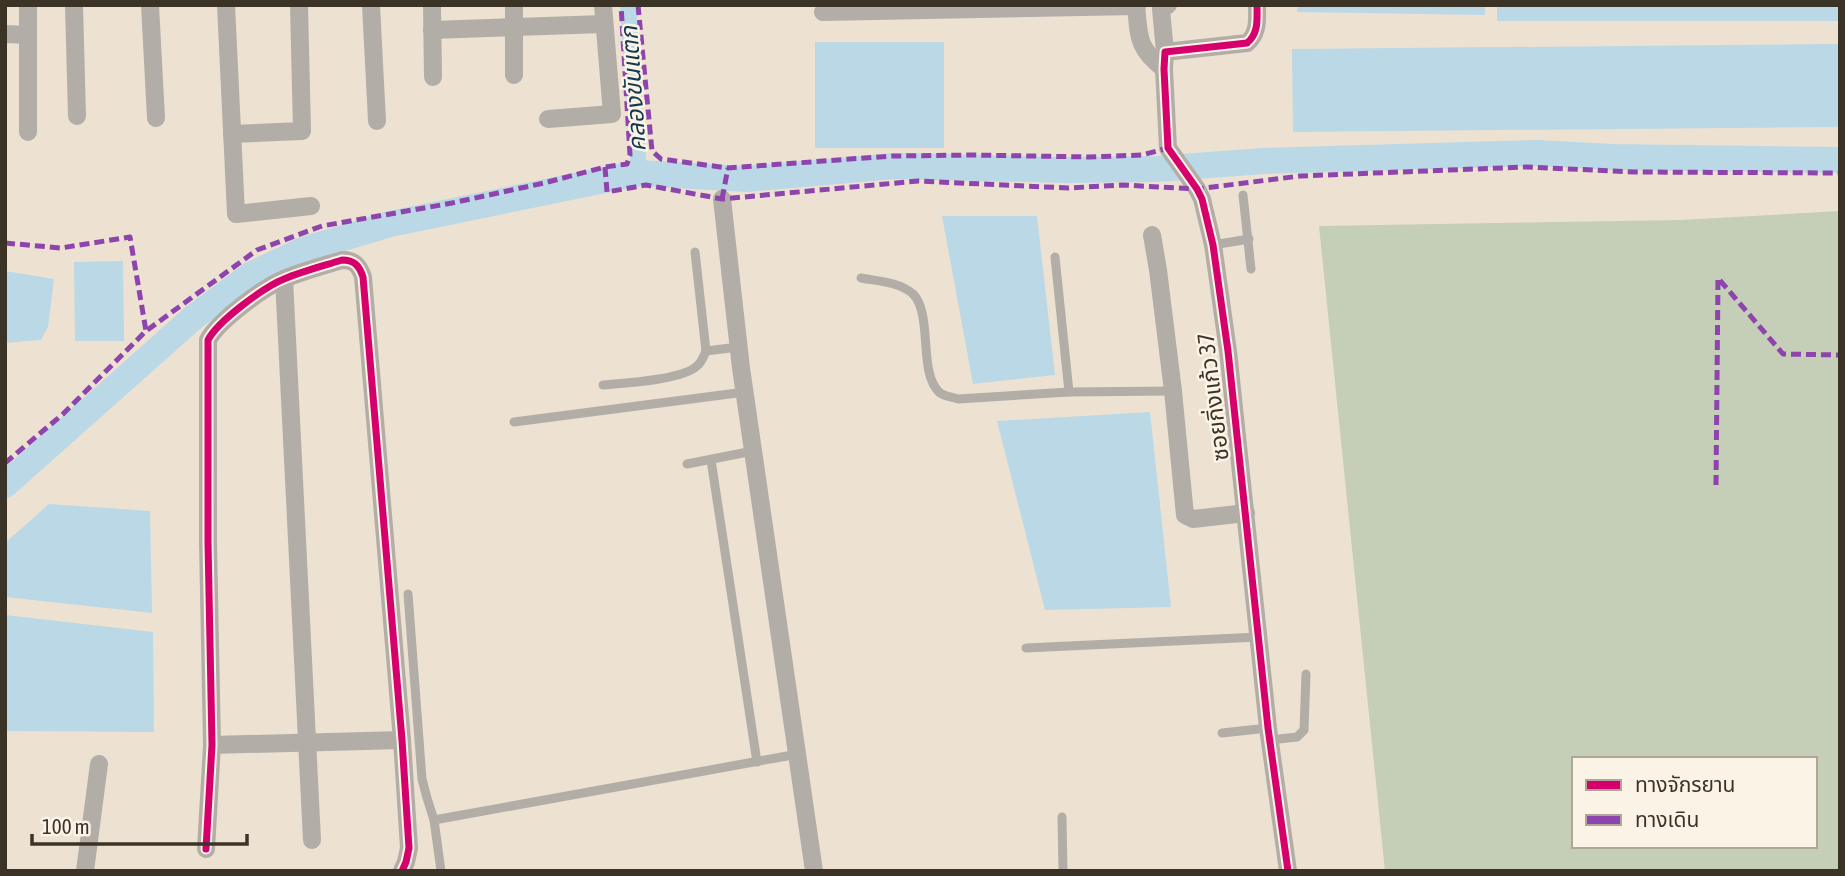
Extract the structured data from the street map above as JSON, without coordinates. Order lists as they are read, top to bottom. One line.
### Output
{"streets":{"street":["ซอยกิ่งแก้ว 37"]},"water":["คลองขันแตก"],"legend":["ทางจักรยาน","ทางเดิน"],"scale_bar":"100 m"}
